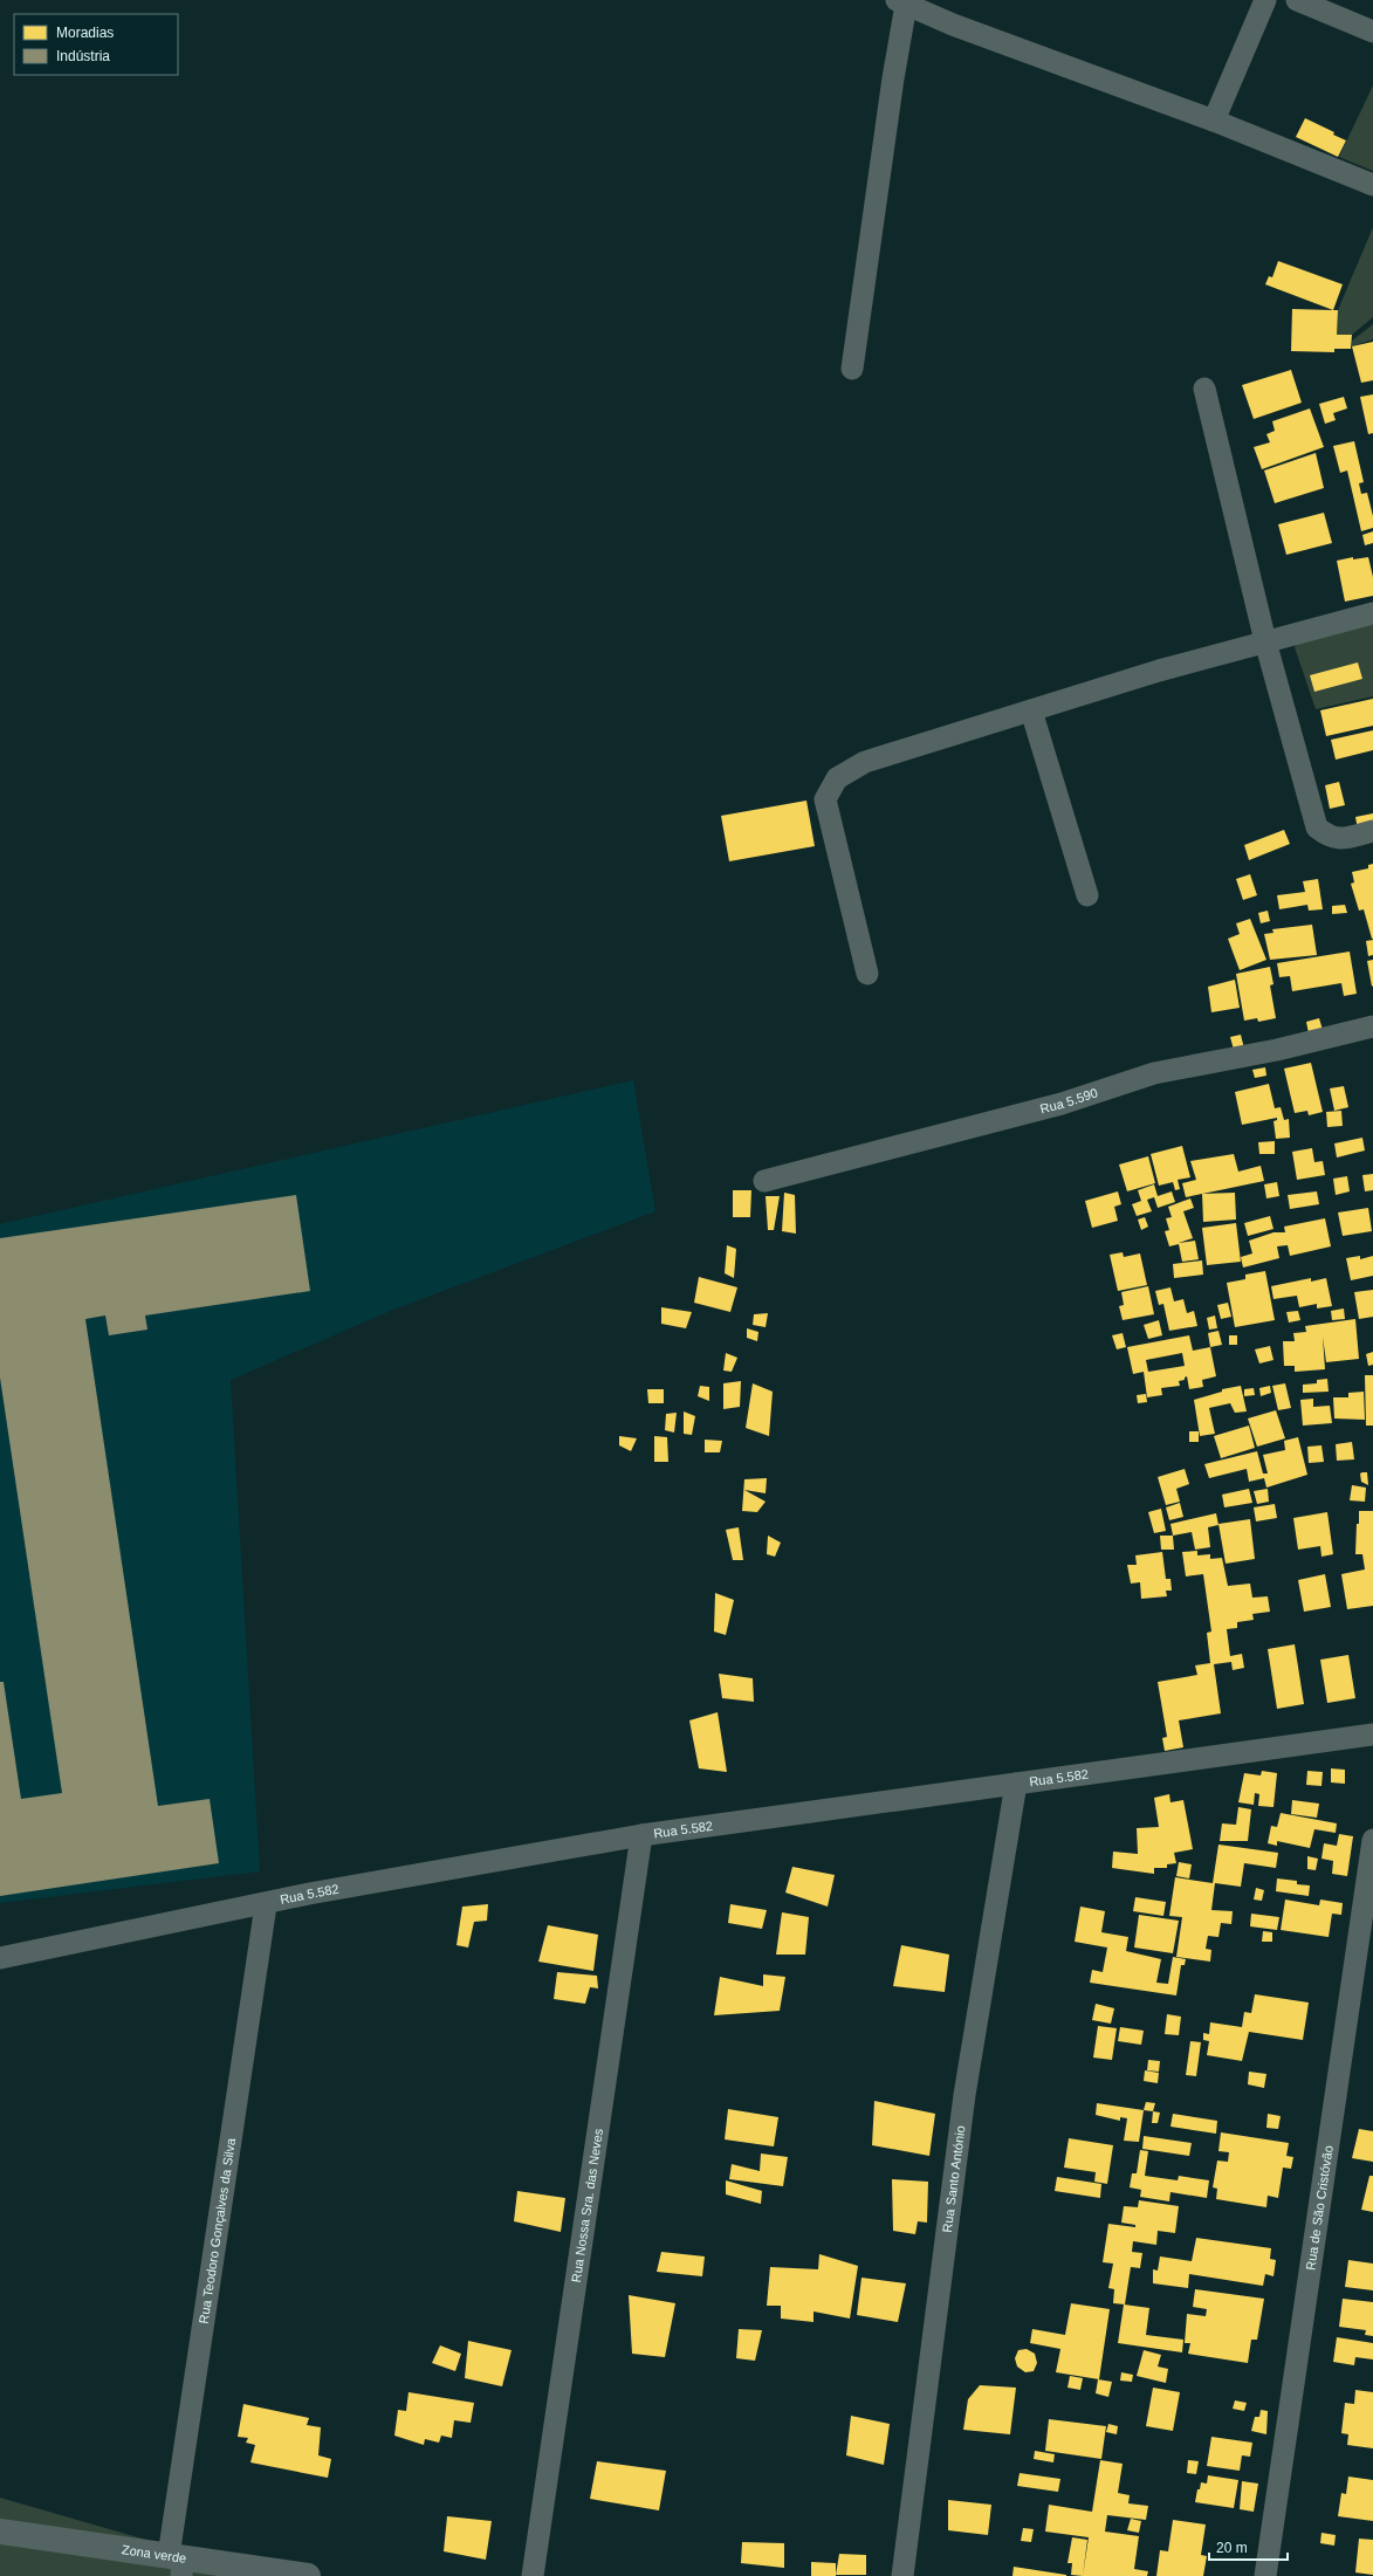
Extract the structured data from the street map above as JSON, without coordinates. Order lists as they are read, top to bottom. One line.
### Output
{"streets":{"street":["Rua 5.590","Rua 5.582","Rua Santo António","Rua Nossa Sra. das Neves","Rua de São Cristóvão","Rua Teodoro Gonçalves da Silva","Zona verde"]},"crossings":[["Rua 5.582","Rua Santo António"],["Rua 5.582","Rua Nossa Sra. das Neves"],["Rua 5.582","Rua Teodoro Gonçalves da Silva"],["Rua Teodoro Gonçalves da Silva","Zona verde"]],"legend":["Moradias","Indústria"],"scale_bar":"20 m"}
